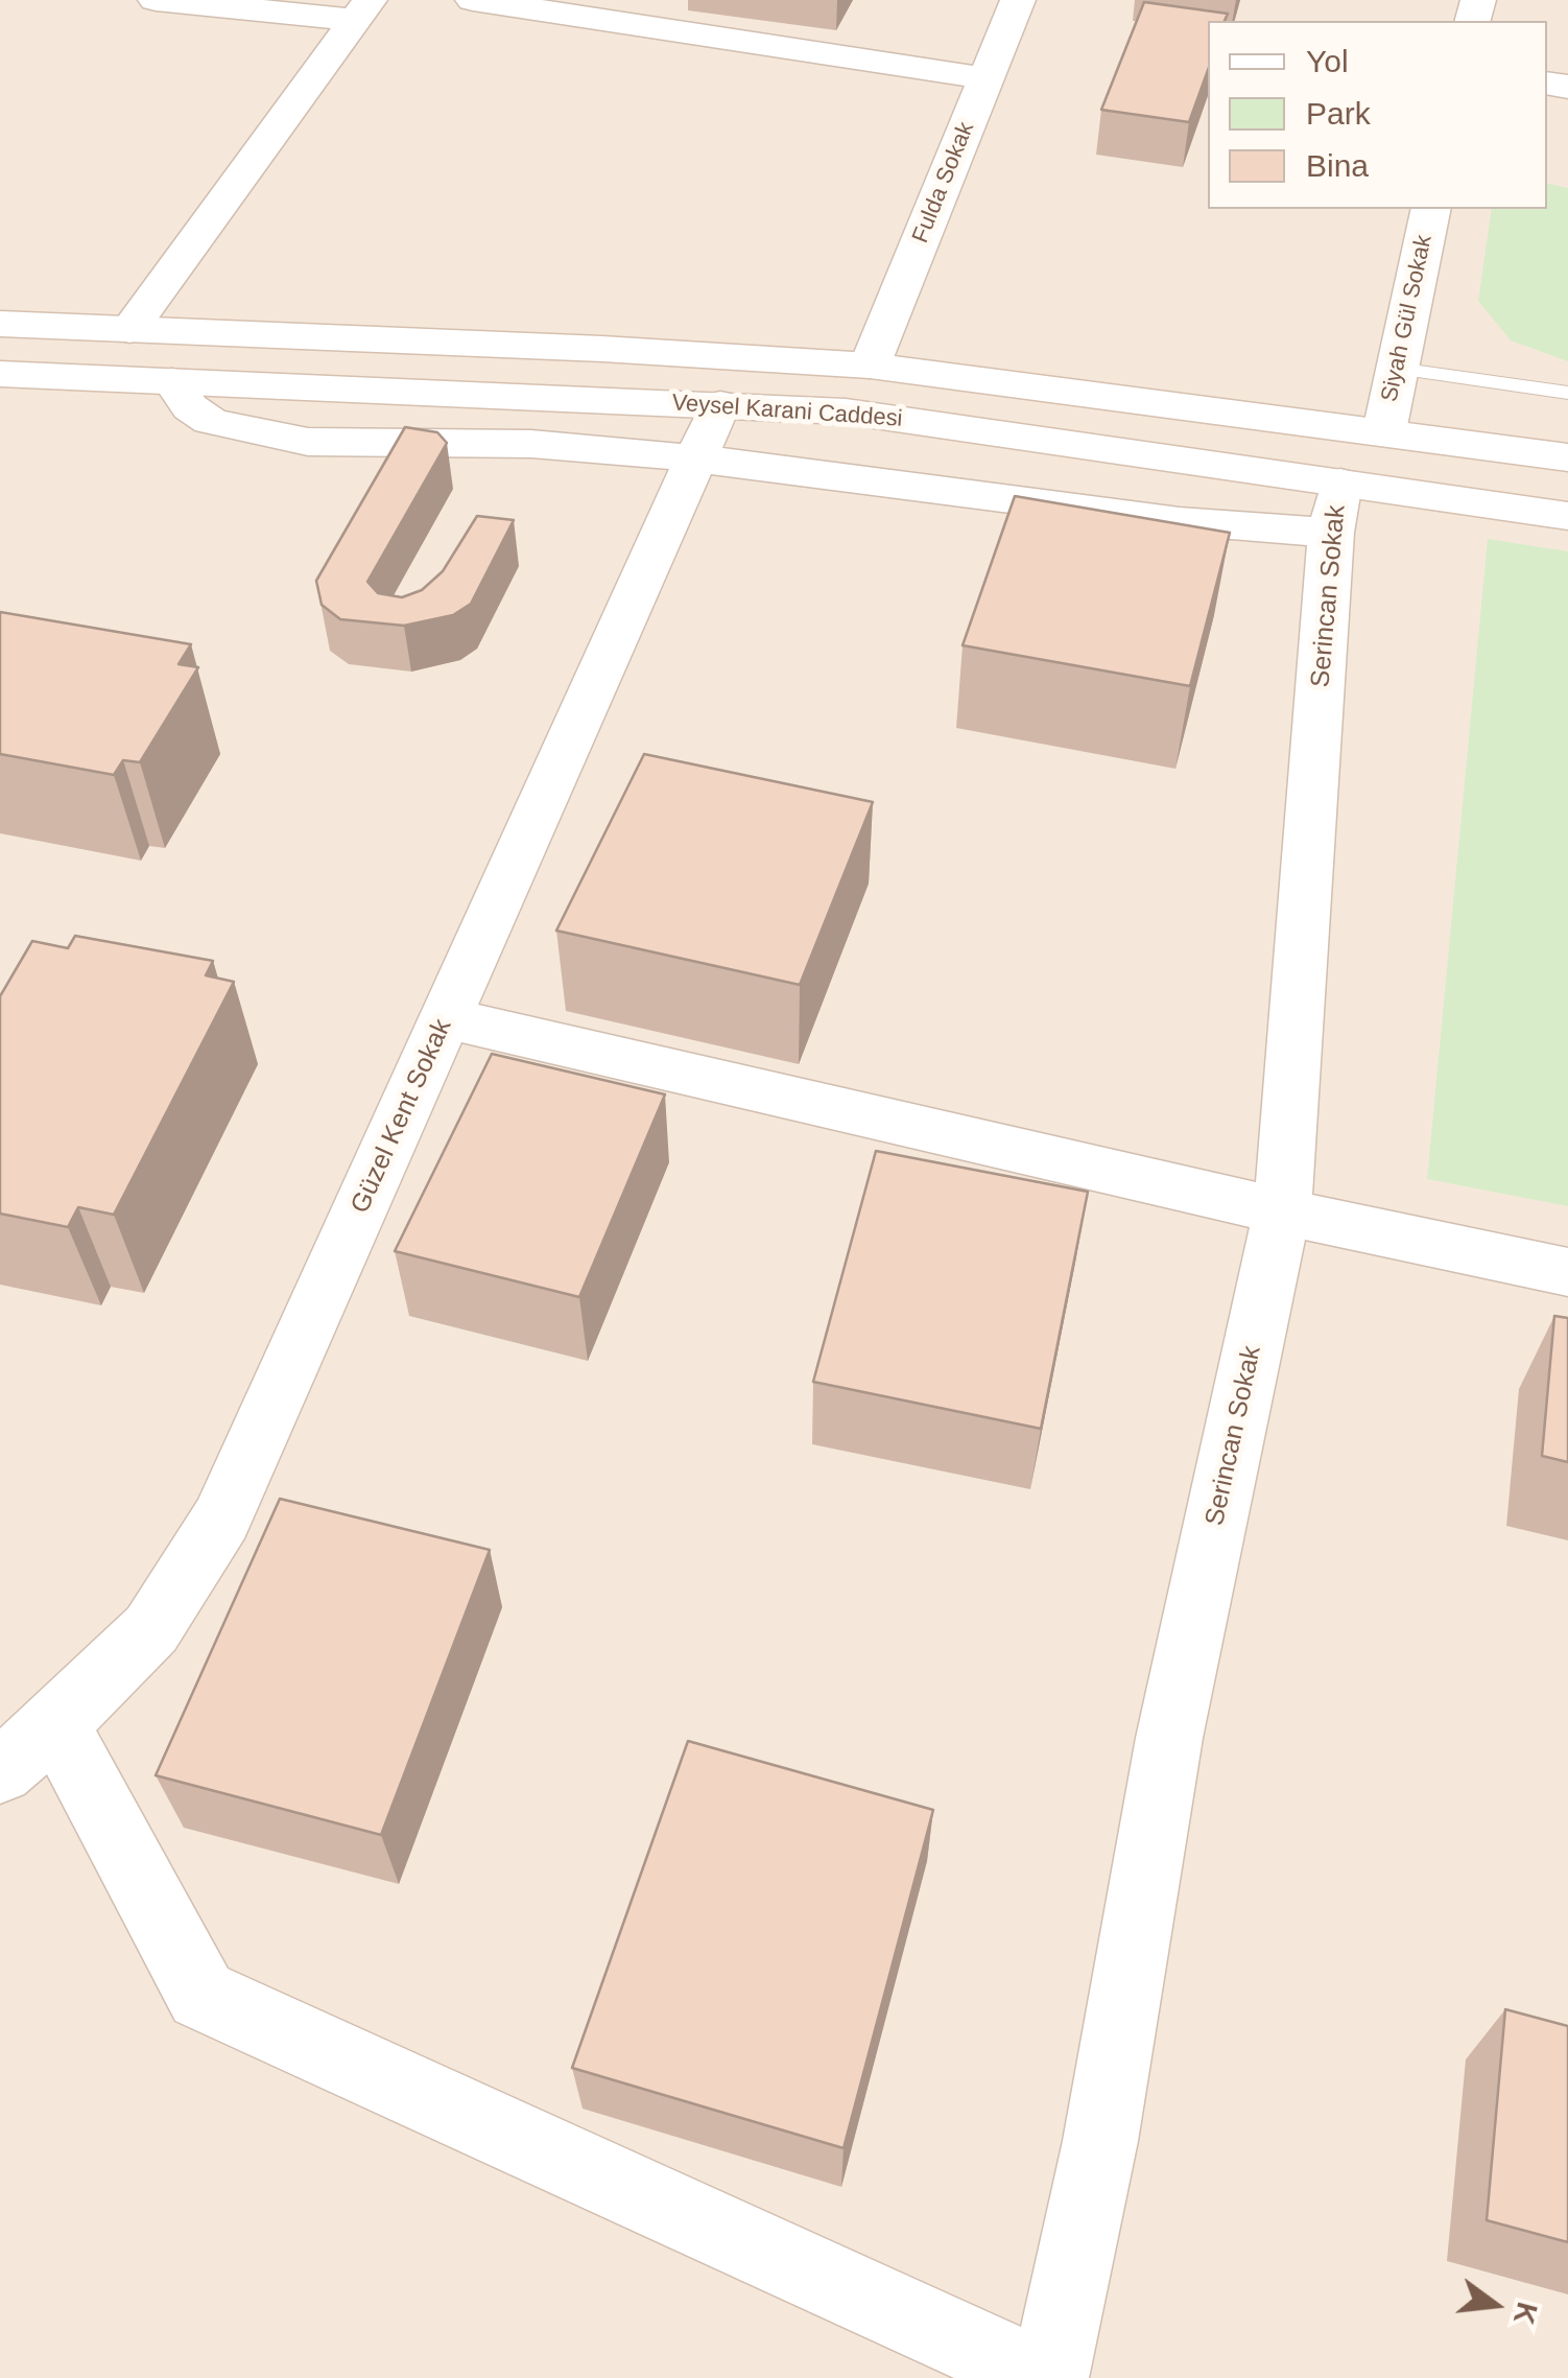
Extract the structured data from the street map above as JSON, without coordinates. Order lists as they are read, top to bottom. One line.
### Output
{"streets":{"street":["Fulda Sokak","Siyah Gül Sokak","Veysel Karani Caddesi","Serincan Sokak","Güzel Kent Sokak"]},"crossings":[["Fulda Sokak","Veysel Karani Caddesi"],["Siyah Gül Sokak","Veysel Karani Caddesi"],["Veysel Karani Caddesi","Serincan Sokak"],["Veysel Karani Caddesi","Güzel Kent Sokak"]],"legend":["Yol","Park","Bina"],"north":"right"}
